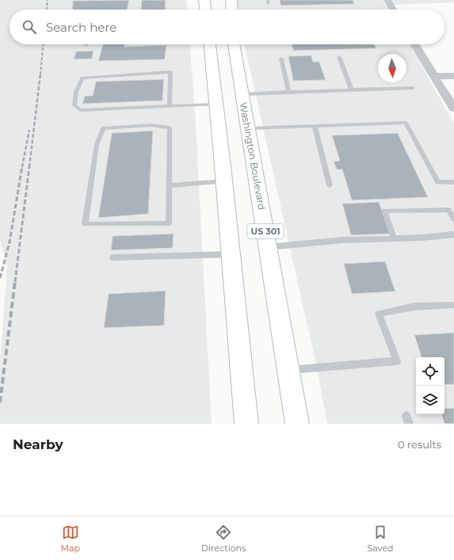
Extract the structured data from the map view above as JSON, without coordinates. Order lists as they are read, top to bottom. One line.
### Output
{"streets":{"main road":["Washington Boulevard","US 301"]},"north":"bottom","page":{"search":"Search here","heading":["Nearby","0 results"],"nav":["Map","Directions","Saved"]}}
